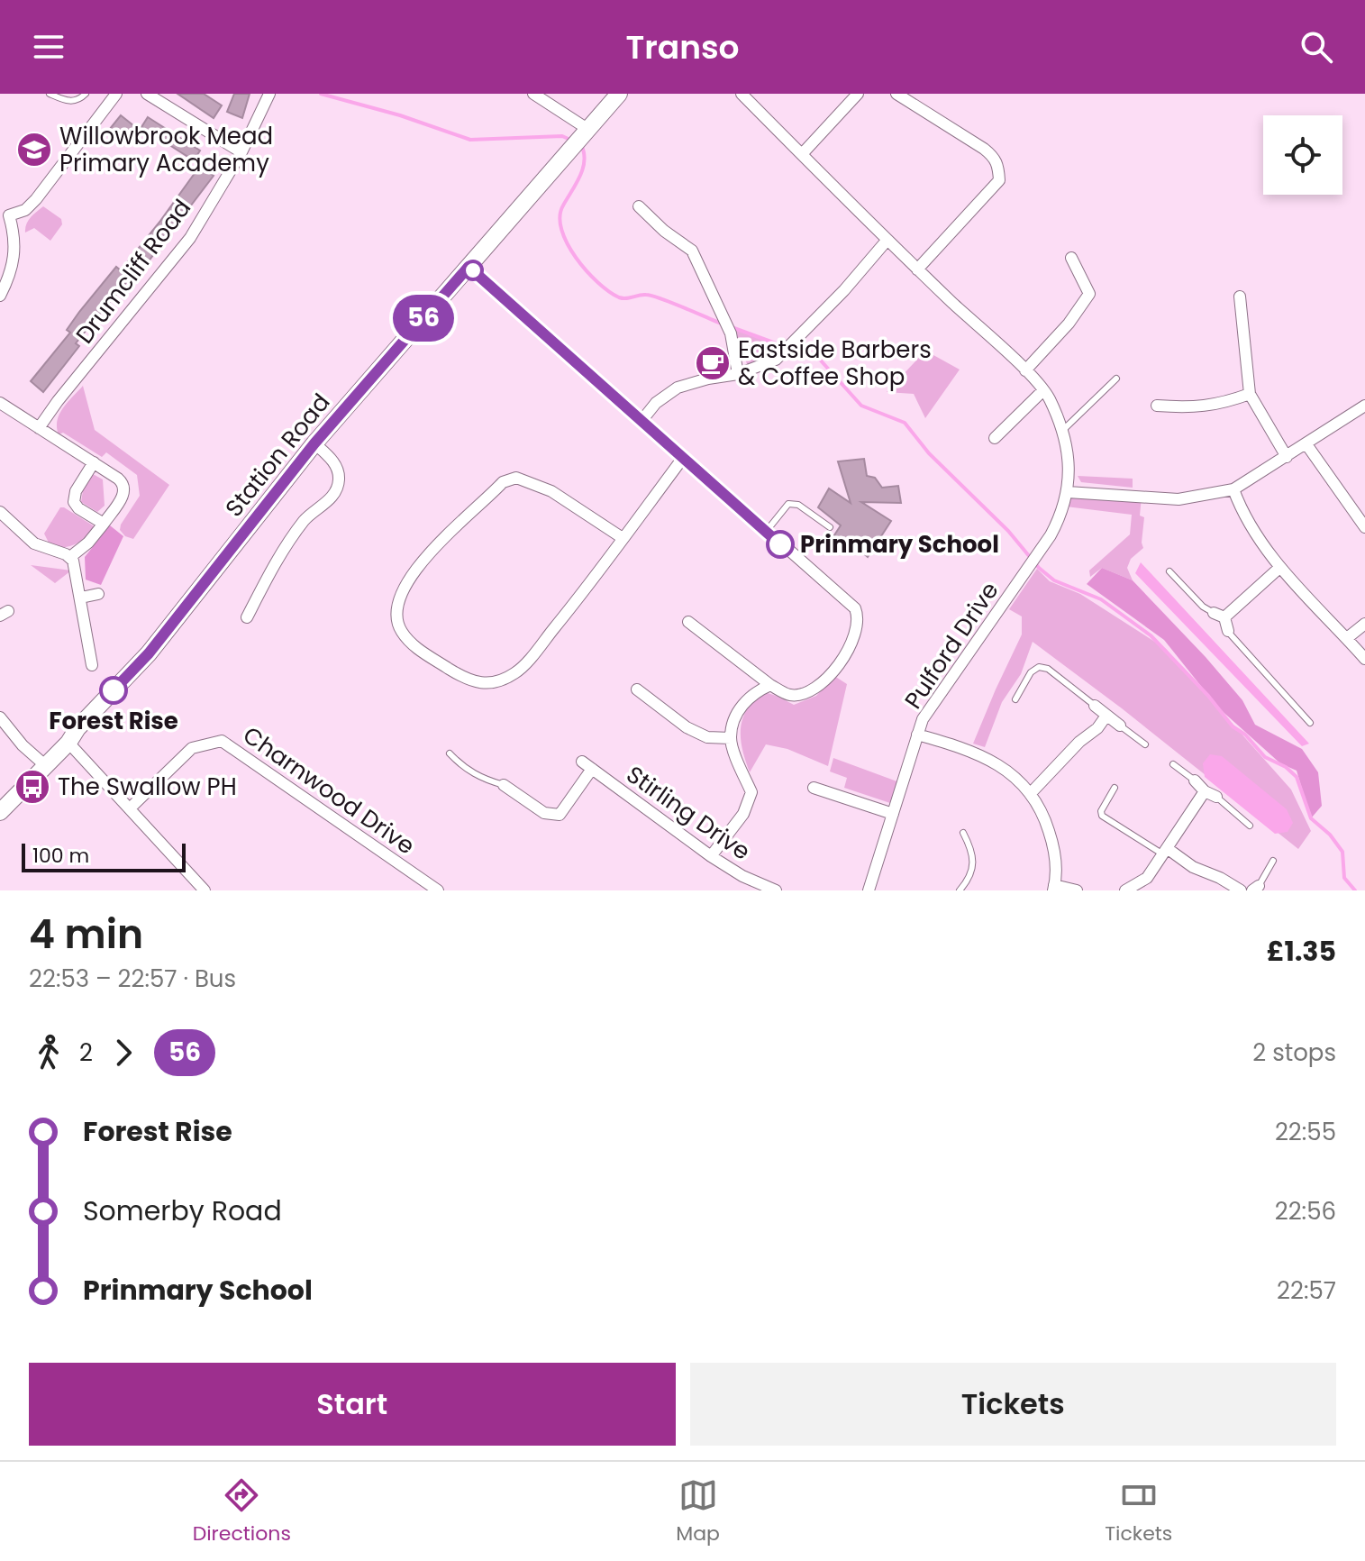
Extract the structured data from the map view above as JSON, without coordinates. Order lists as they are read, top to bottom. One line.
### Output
{"streets":{"street":["Drumcliff Road","Station Road","Pulford Drive","Charnwood Drive","Stirling Drive"]},"places":{"school or university":["Willowbrook Mead Primary Academy"],"cafe":["Eastside Barbers & Coffee Shop"],"other":["Prinmary School","Forest Rise"],"bus stop":["The Swallow PH"]},"lines":["bus line 56"],"scale_bar":"100 m","page":{"header":"Transo","on_map":"56","scale":"100 m","heading":["4 min","22:53 – 22:57 · Bus","£1.35"],"legs":["2","56","2 stops"],"list":[{"name":"Forest Rise","value":"22:55"},{"name":"Somerby Road","value":"22:56"},{"name":"Prinmary School","value":"22:57"}],"buttons":["Start","Tickets"],"tabs":["Directions","Map","Tickets"]}}
